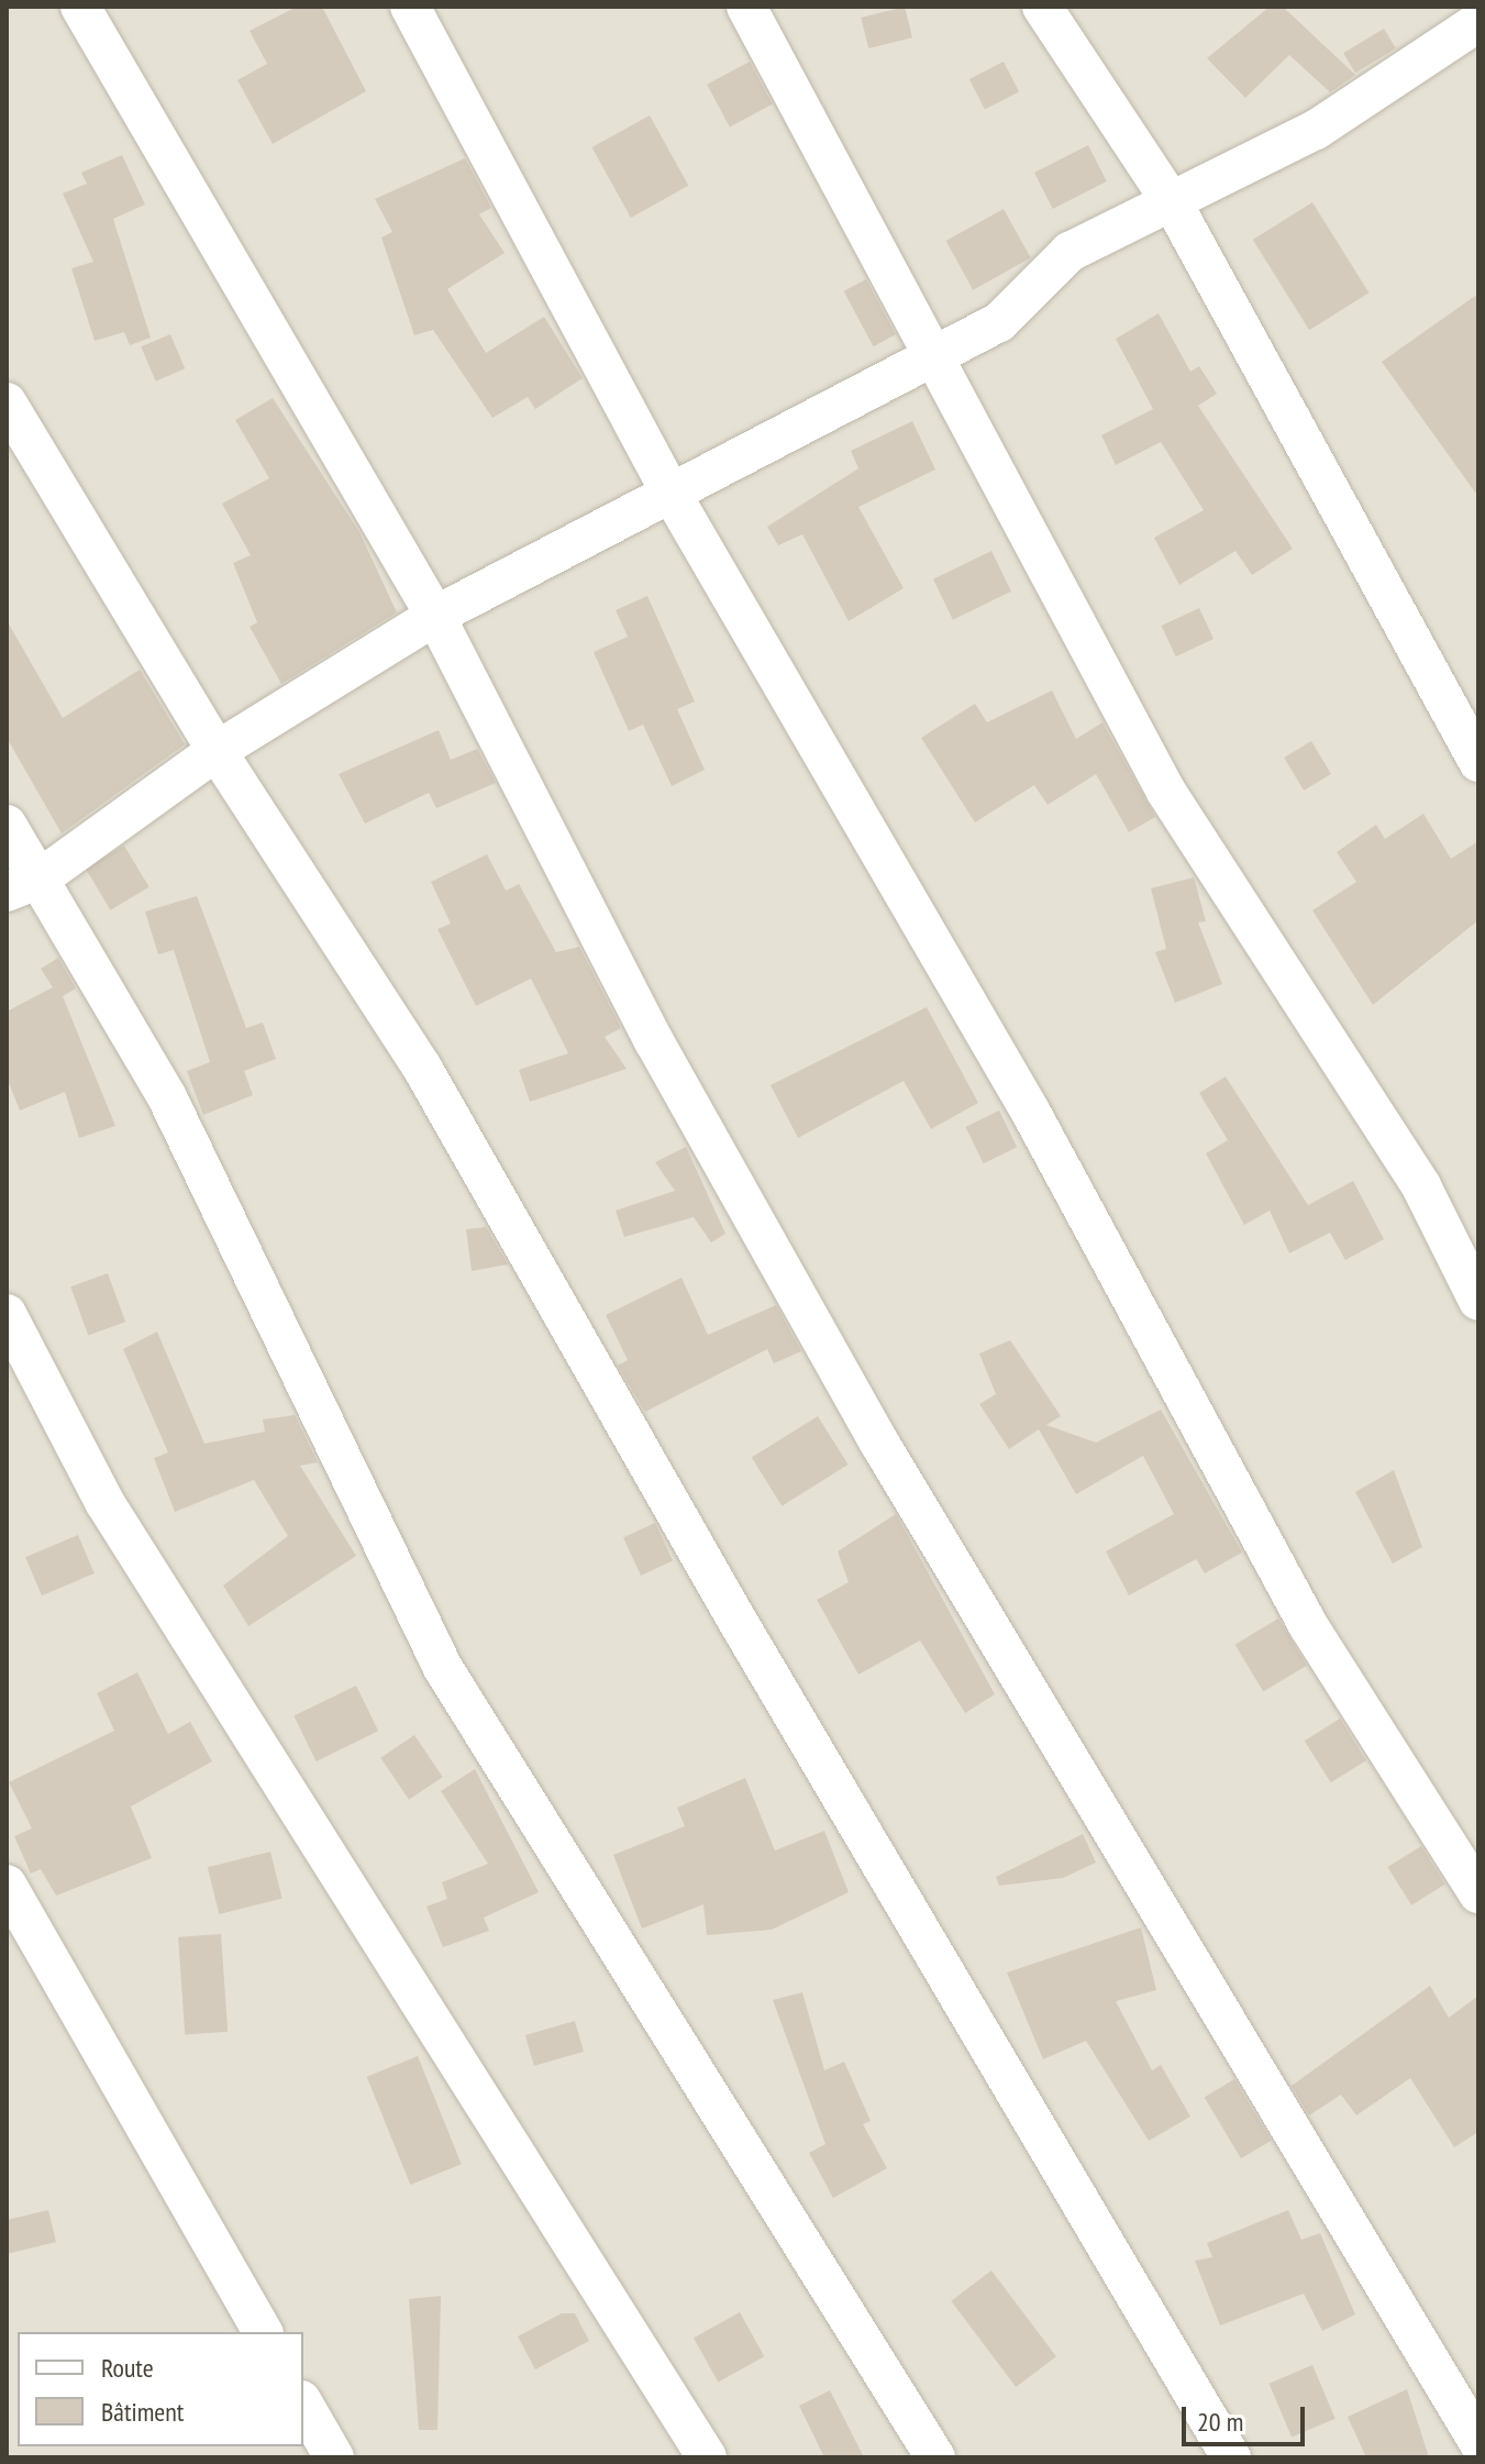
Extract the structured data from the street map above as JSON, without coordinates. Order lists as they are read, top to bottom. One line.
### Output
{"legend":["Route","Bâtiment"],"scale_bar":"20 m"}
